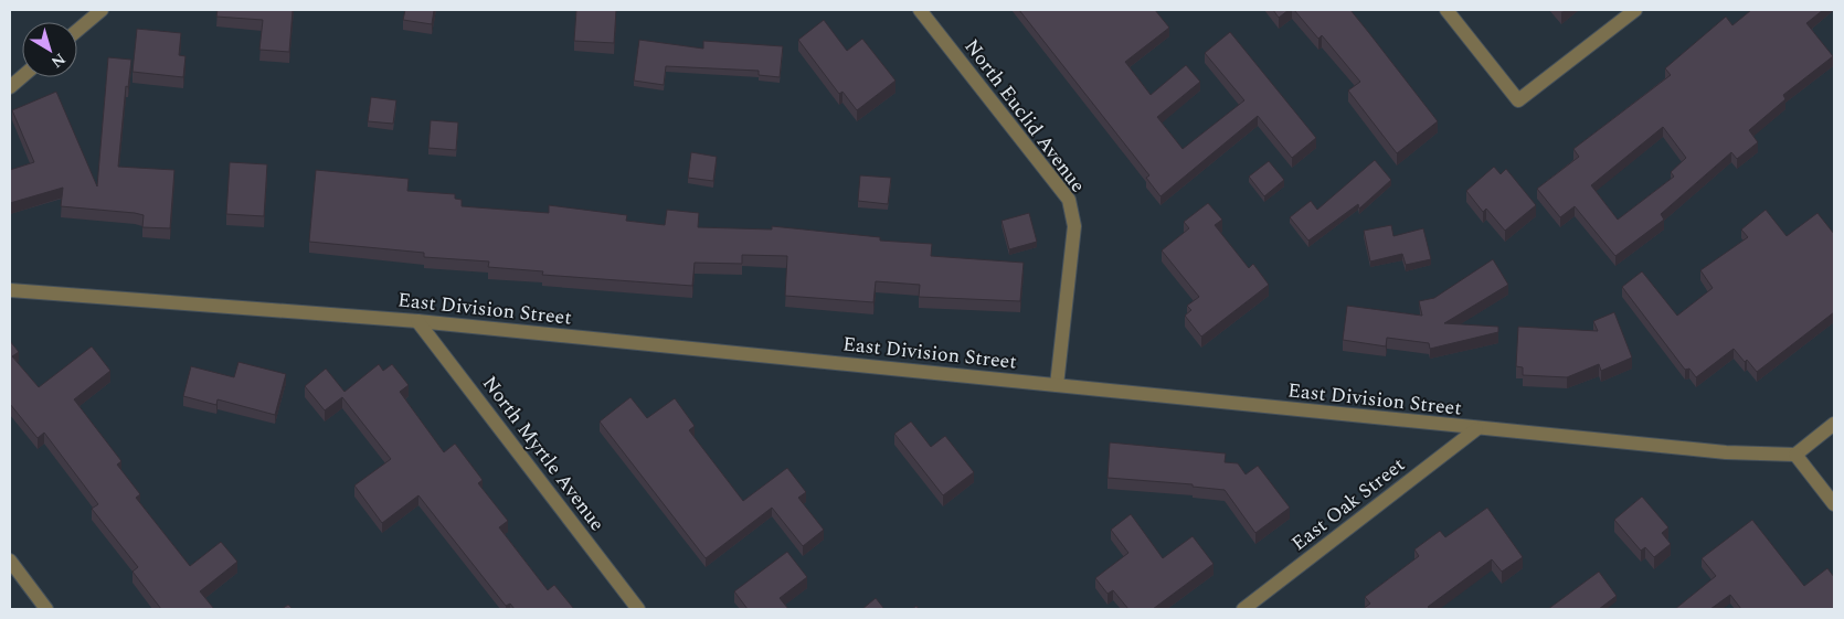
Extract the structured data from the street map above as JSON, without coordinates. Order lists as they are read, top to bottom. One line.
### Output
{"streets":{"street":["North Euclid Avenue","East Division Street","North Myrtle Avenue","East Oak Street"]},"crossings":[["North Euclid Avenue","East Division Street"],["East Division Street","North Myrtle Avenue"],["East Division Street","East Oak Street"]],"north":"bottom right"}
